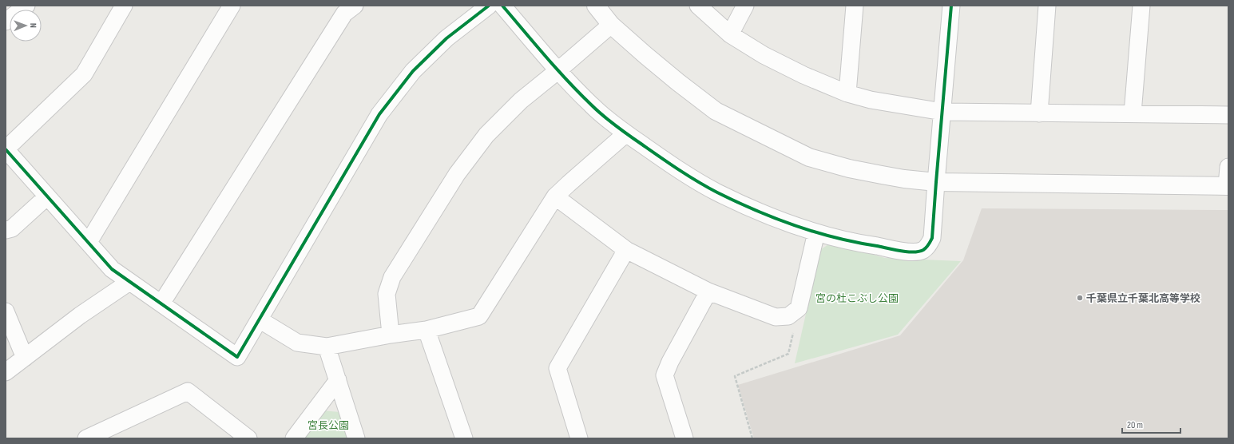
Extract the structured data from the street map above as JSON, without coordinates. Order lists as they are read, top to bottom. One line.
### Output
{"parks":["宮の杜こぶし公園","宮長公園"],"places":["千葉県立千葉北高等学校"],"scale_bar":"20 m","north":"right"}
